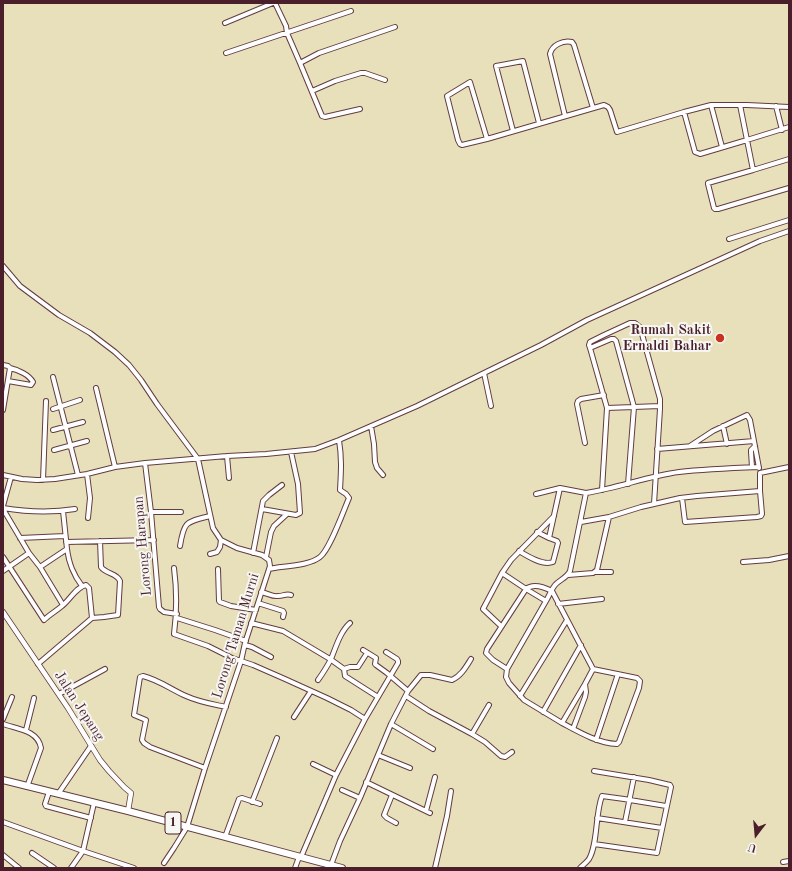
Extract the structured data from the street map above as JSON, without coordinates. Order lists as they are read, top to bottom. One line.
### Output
{"streets":{"highway":["1"],"street":["Lorong Harapan","Lorong Taman Murni","Jalan Jepang"]},"crossings":[["Lorong Taman Murni","1"],["Jalan Jepang","1"]],"places":["Rumah Sakit Ernaldi Bahar"],"north":"bottom"}
